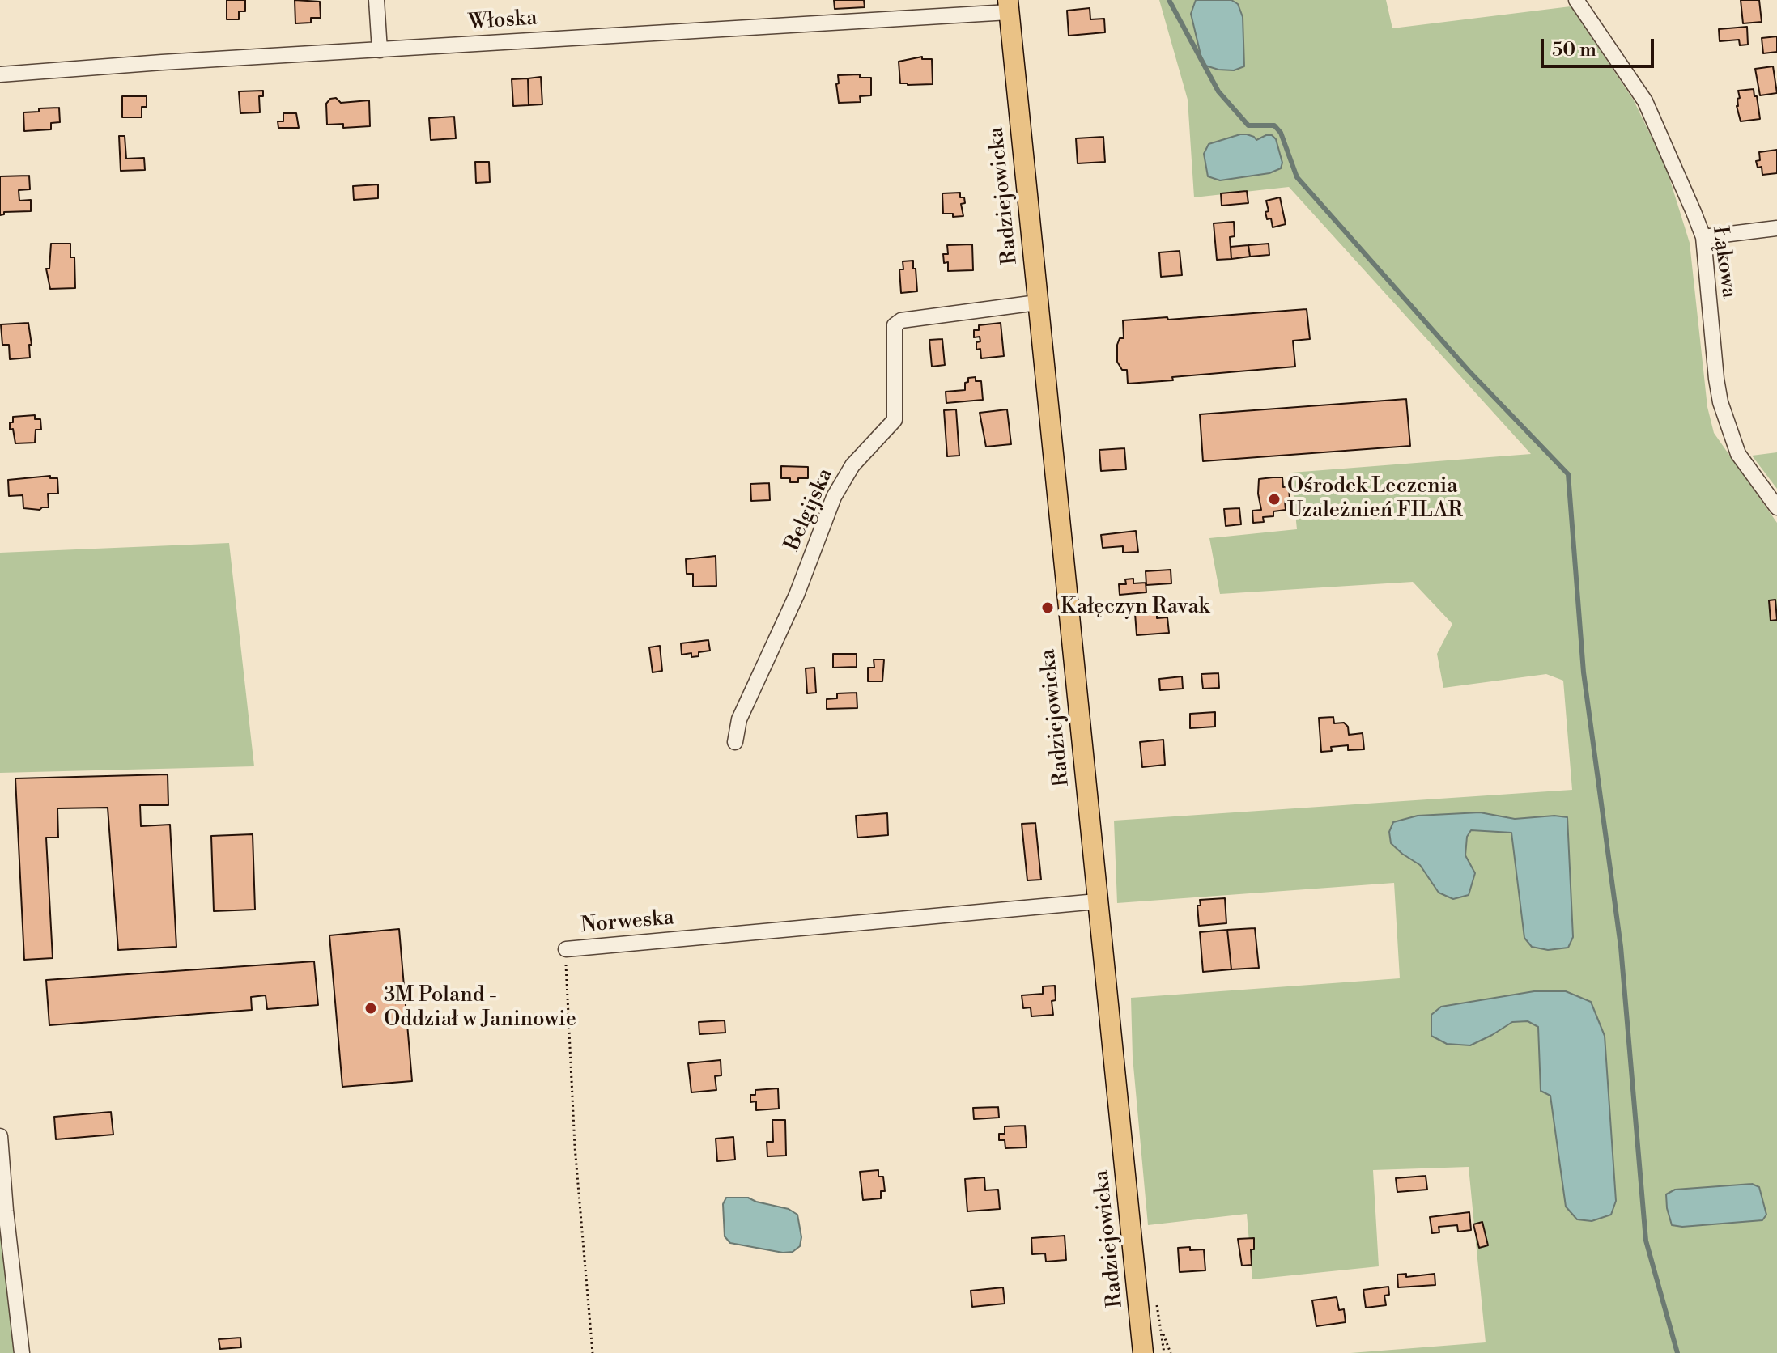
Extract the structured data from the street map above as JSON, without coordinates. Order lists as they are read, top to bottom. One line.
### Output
{"streets":{"main road":["Radziejowicka"],"street":["Włoska","Łąkowa","Belgijska","Norweska"]},"crossings":[["Włoska","Radziejowicka"],["Radziejowicka","Belgijska"],["Radziejowicka","Norweska"]],"places":["Ośrodek Leczenia Uzależnień FILAR","Kałęczyn Ravak","3M Poland - Oddział w Janinowie"],"scale_bar":"50 m"}
